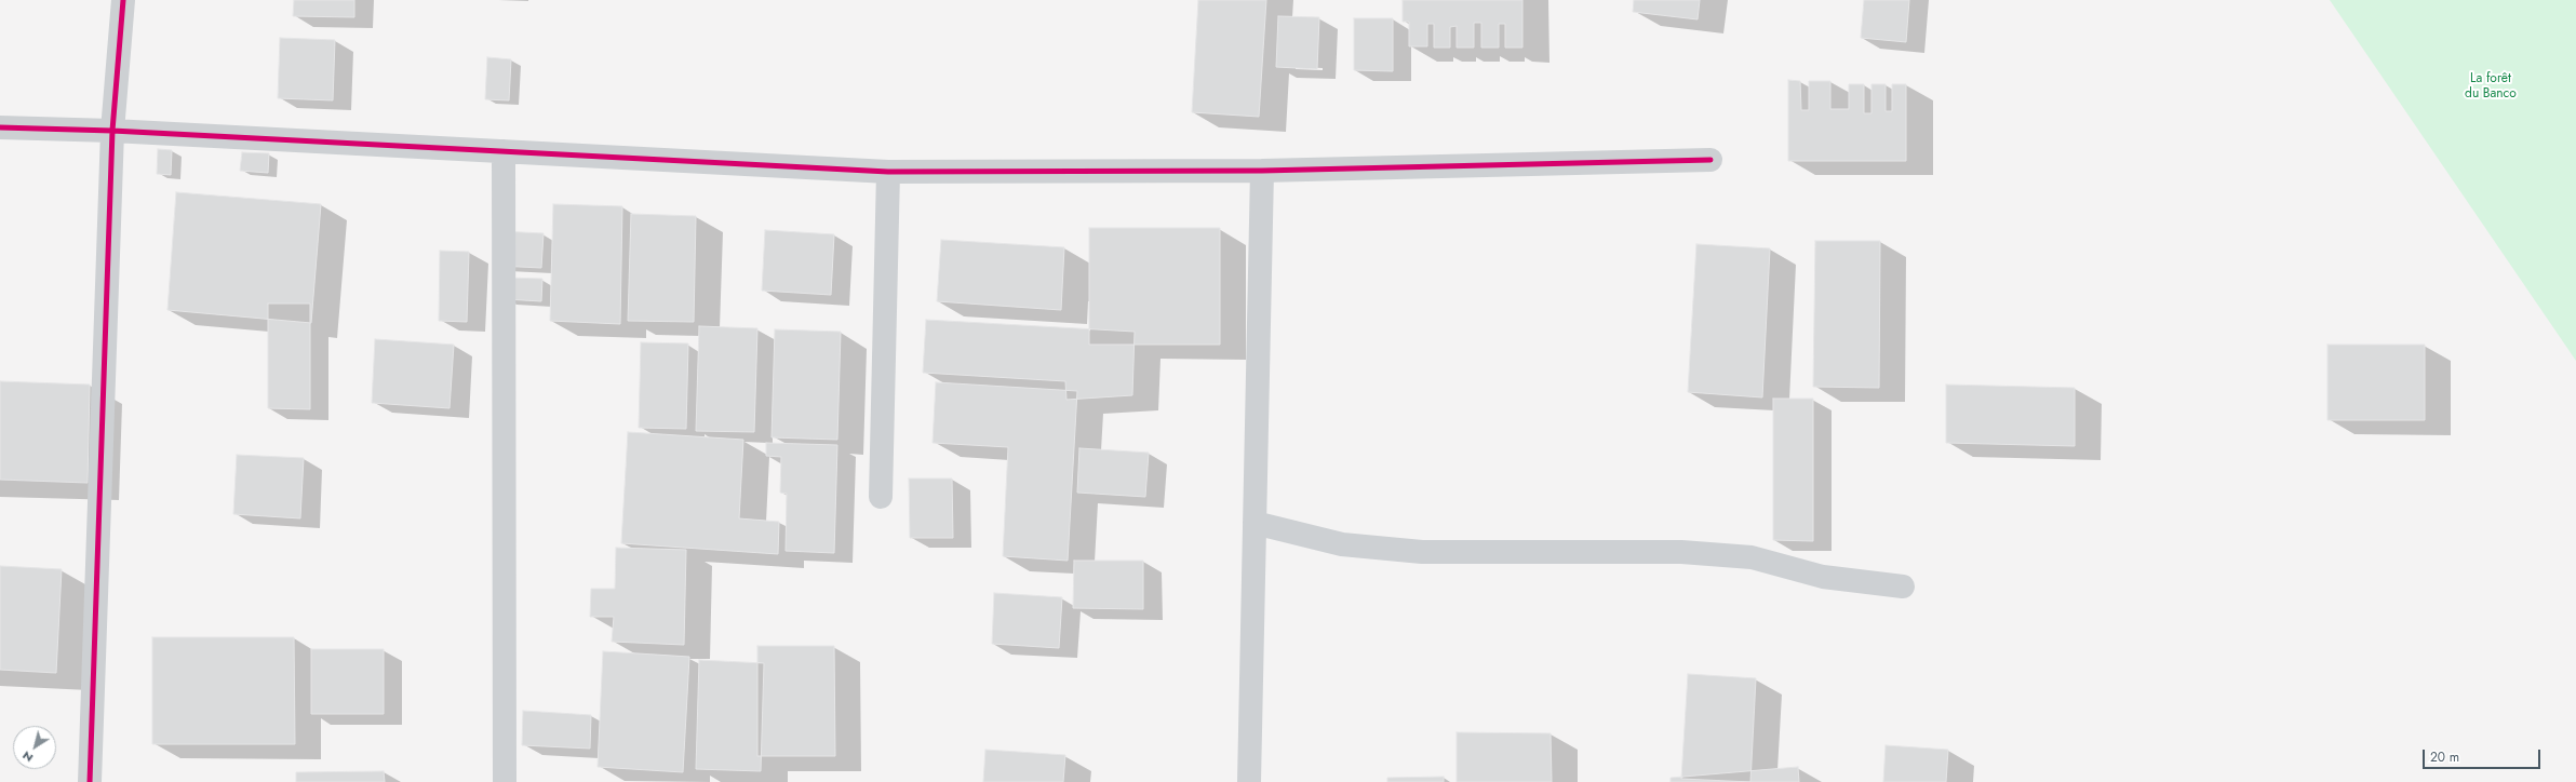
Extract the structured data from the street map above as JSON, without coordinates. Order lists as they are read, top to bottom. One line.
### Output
{"parks":["La forêt du Banco"],"scale_bar":"20 m","north":"bottom left"}
